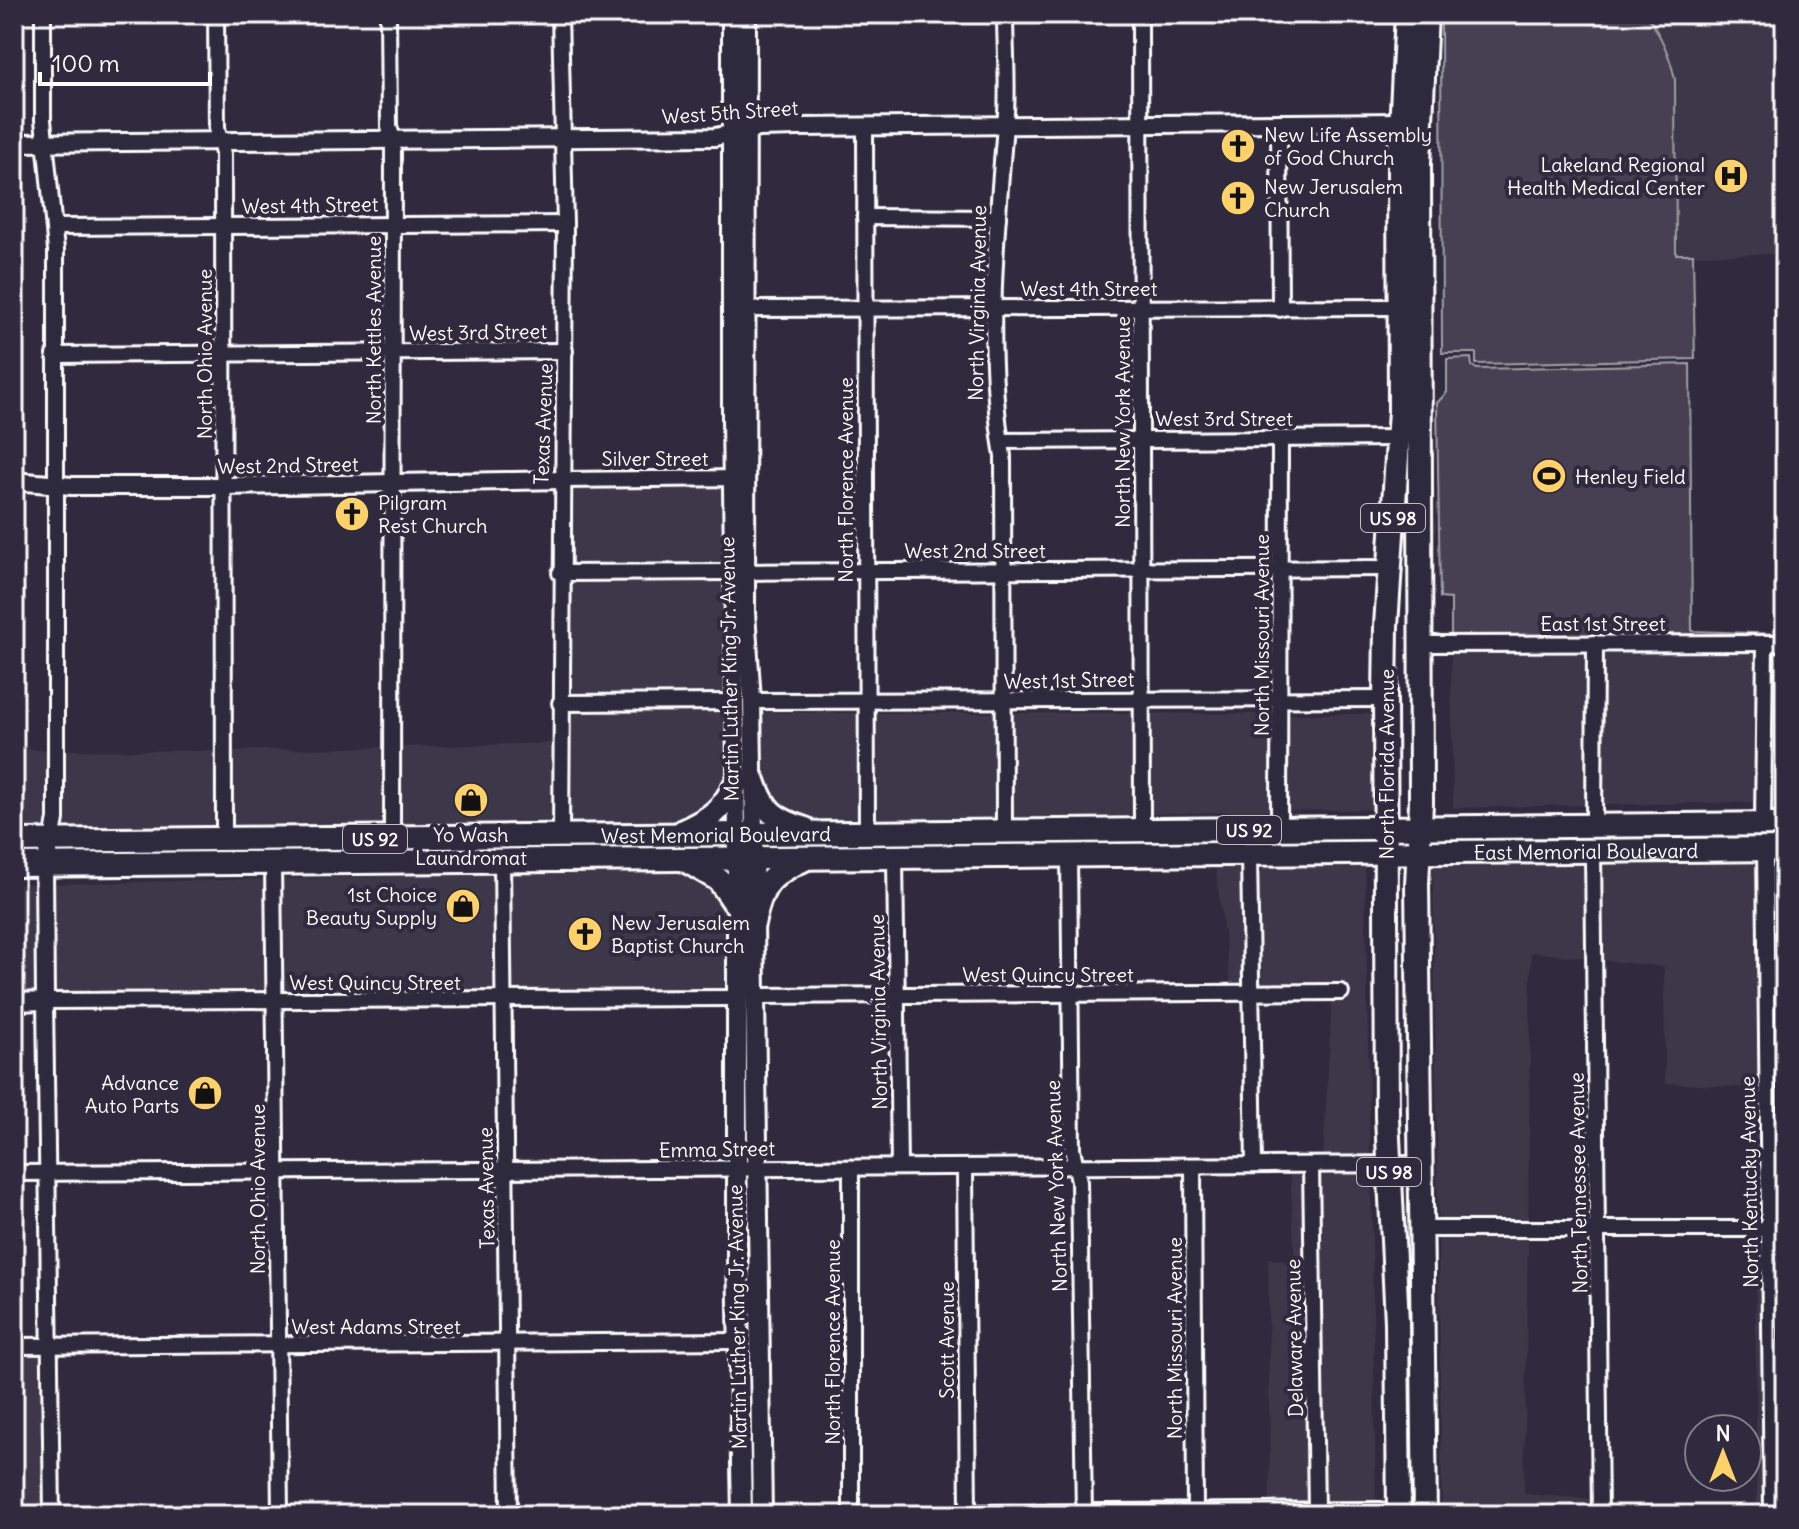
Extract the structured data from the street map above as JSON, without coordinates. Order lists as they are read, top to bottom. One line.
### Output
{"streets":{"main road":["US 98","Martin Luther King Jr. Avenue","North Florida Avenue","US 92","West Memorial Boulevard","East Memorial Boulevard"],"street":["West 5th Street","West 4th Street","North Virginia Avenue","North Kettles Avenue","West 3rd Street","North Ohio Avenue","North New York Avenue","Texas Avenue","Silver Street","West 2nd Street","North Florence Avenue","East 1st Street","North Missouri Avenue","West 1st Street","West Quincy Street","Emma Street","North Kentucky Avenue","North Tennessee Avenue","West Adams Street","Delaware Avenue","Scott Avenue"]},"crossings":[["West 5th Street","North Virginia Avenue"],["West 5th Street","North Kettles Avenue"],["West 5th Street","North Ohio Avenue"],["West 5th Street","North New York Avenue"],["West 5th Street","Texas Avenue"],["West 5th Street","North Florence Avenue"],["West 5th Street","Martin Luther King Jr. Avenue"],["West 5th Street","North Florida Avenue"],["West 4th Street","North Virginia Avenue"],["West 4th Street","North Kettles Avenue"],["West 4th Street","North Ohio Avenue"],["West 4th Street","North New York Avenue"],["West 4th Street","Texas Avenue"],["West 4th Street","North Florence Avenue"],["West 4th Street","Martin Luther King Jr. Avenue"],["West 4th Street","North Florida Avenue"],["North Virginia Avenue","West 3rd Street"],["North Virginia Avenue","West 2nd Street"],["North Virginia Avenue","West 1st Street"],["North Virginia Avenue","West Memorial Boulevard"],["North Virginia Avenue","West Quincy Street"],["North Virginia Avenue","Emma Street"],["North Kettles Avenue","West 3rd Street"],["North Kettles Avenue","West 2nd Street"],["North Kettles Avenue","West Memorial Boulevard"],["West 3rd Street","North Ohio Avenue"],["West 3rd Street","North New York Avenue"],["West 3rd Street","Texas Avenue"],["West 3rd Street","North Missouri Avenue"],["West 3rd Street","North Florida Avenue"],["North Ohio Avenue","West 2nd Street"],["North Ohio Avenue","West Memorial Boulevard"],["North Ohio Avenue","West Quincy Street"],["North Ohio Avenue","Emma Street"],["North Ohio Avenue","West Adams Street"],["North New York Avenue","West 2nd Street"],["North New York Avenue","West 1st Street"],["North New York Avenue","West Memorial Boulevard"],["North New York Avenue","West Quincy Street"],["North New York Avenue","Emma Street"],["Texas Avenue","Silver Street"],["Texas Avenue","West 2nd Street"],["Texas Avenue","West Memorial Boulevard"],["Texas Avenue","West Quincy Street"],["Texas Avenue","Emma Street"],["Texas Avenue","West Adams Street"],["Silver Street","West 2nd Street"],["Silver Street","Martin Luther King Jr. Avenue"],["West 2nd Street","North Florence Avenue"],["West 2nd Street","North Missouri Avenue"],["West 2nd Street","Martin Luther King Jr. Avenue"],["West 2nd Street","North Florida Avenue"],["North Florence Avenue","West 1st Street"],["North Florence Avenue","West Memorial Boulevard"],["North Florence Avenue","Emma Street"],["East 1st Street","North Florida Avenue"],["North Missouri Avenue","West 1st Street"],["North Missouri Avenue","West Memorial Boulevard"],["North Missouri Avenue","Emma Street"],["Martin Luther King Jr. Avenue","West 1st Street"],["Martin Luther King Jr. Avenue","West Memorial Boulevard"],["Martin Luther King Jr. Avenue","West Quincy Street"],["Martin Luther King Jr. Avenue","Emma Street"],["Martin Luther King Jr. Avenue","West Adams Street"],["West 1st Street","North Florida Avenue"],["North Florida Avenue","West Memorial Boulevard"],["North Florida Avenue","East Memorial Boulevard"],["North Florida Avenue","Emma Street"],["West Memorial Boulevard","East Memorial Boulevard"],["East Memorial Boulevard","North Kentucky Avenue"],["East Memorial Boulevard","North Tennessee Avenue"],["Emma Street","Delaware Avenue"],["Emma Street","Scott Avenue"]],"places":{"church":["New Life Assembly of God Church","New Jerusalem Church","Pilgram Rest Church","New Jerusalem Baptist Church"],"hospital":["Lakeland Regional Health Medical Center"],"sports":["Henley Field"],"shop":["Yo Wash Laundromat","1st Choice Beauty Supply","Advance Auto Parts"]},"scale_bar":"100 m","north":"top"}
